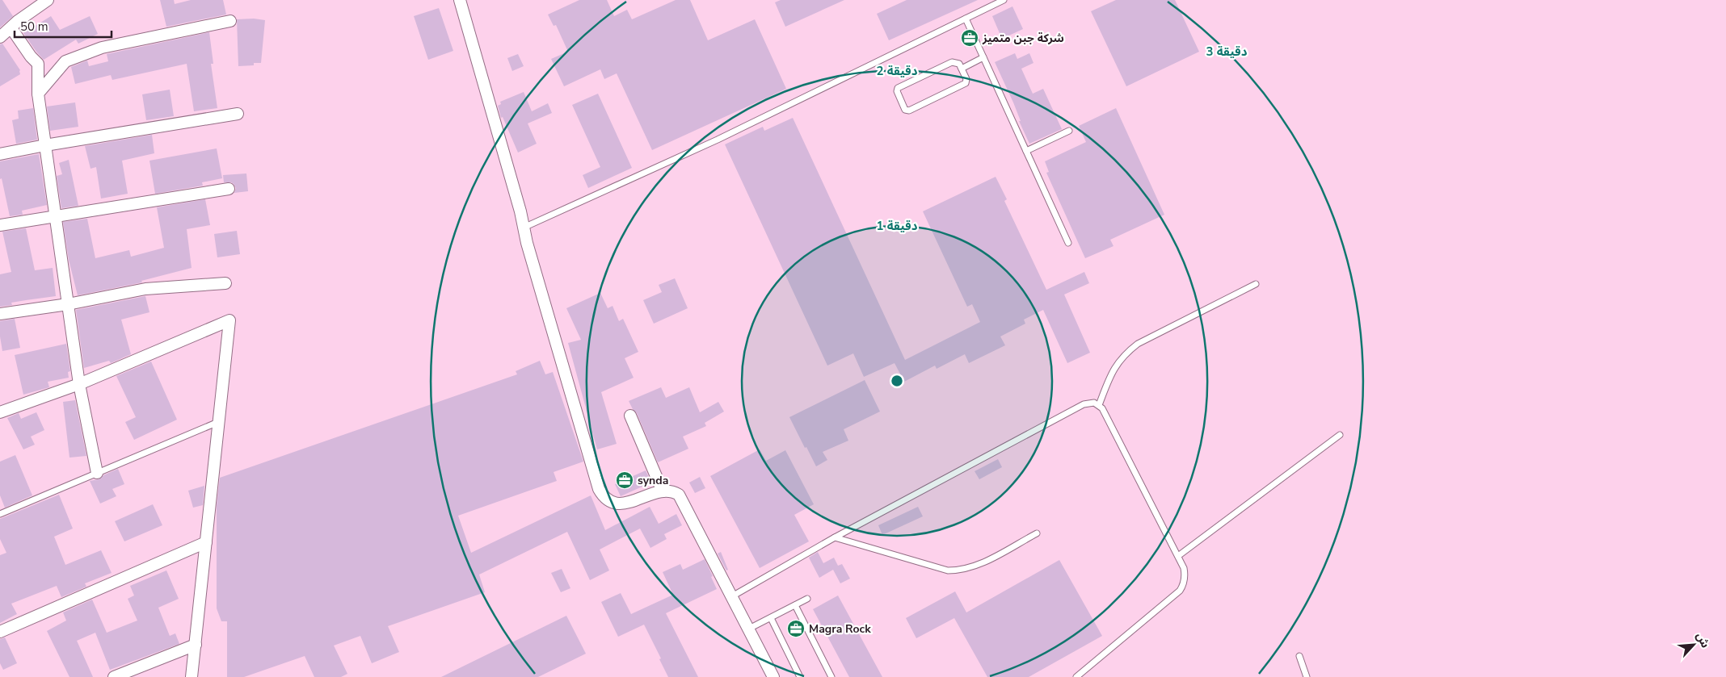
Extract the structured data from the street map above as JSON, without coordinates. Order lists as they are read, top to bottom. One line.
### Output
{"places":{"office":["شركة جبن متميز","synda","Magra Rock"]},"scale_bar":"50 m","north":"top right","rings":["3 دقيقة","2 دقيقة","1 دقيقة"]}
